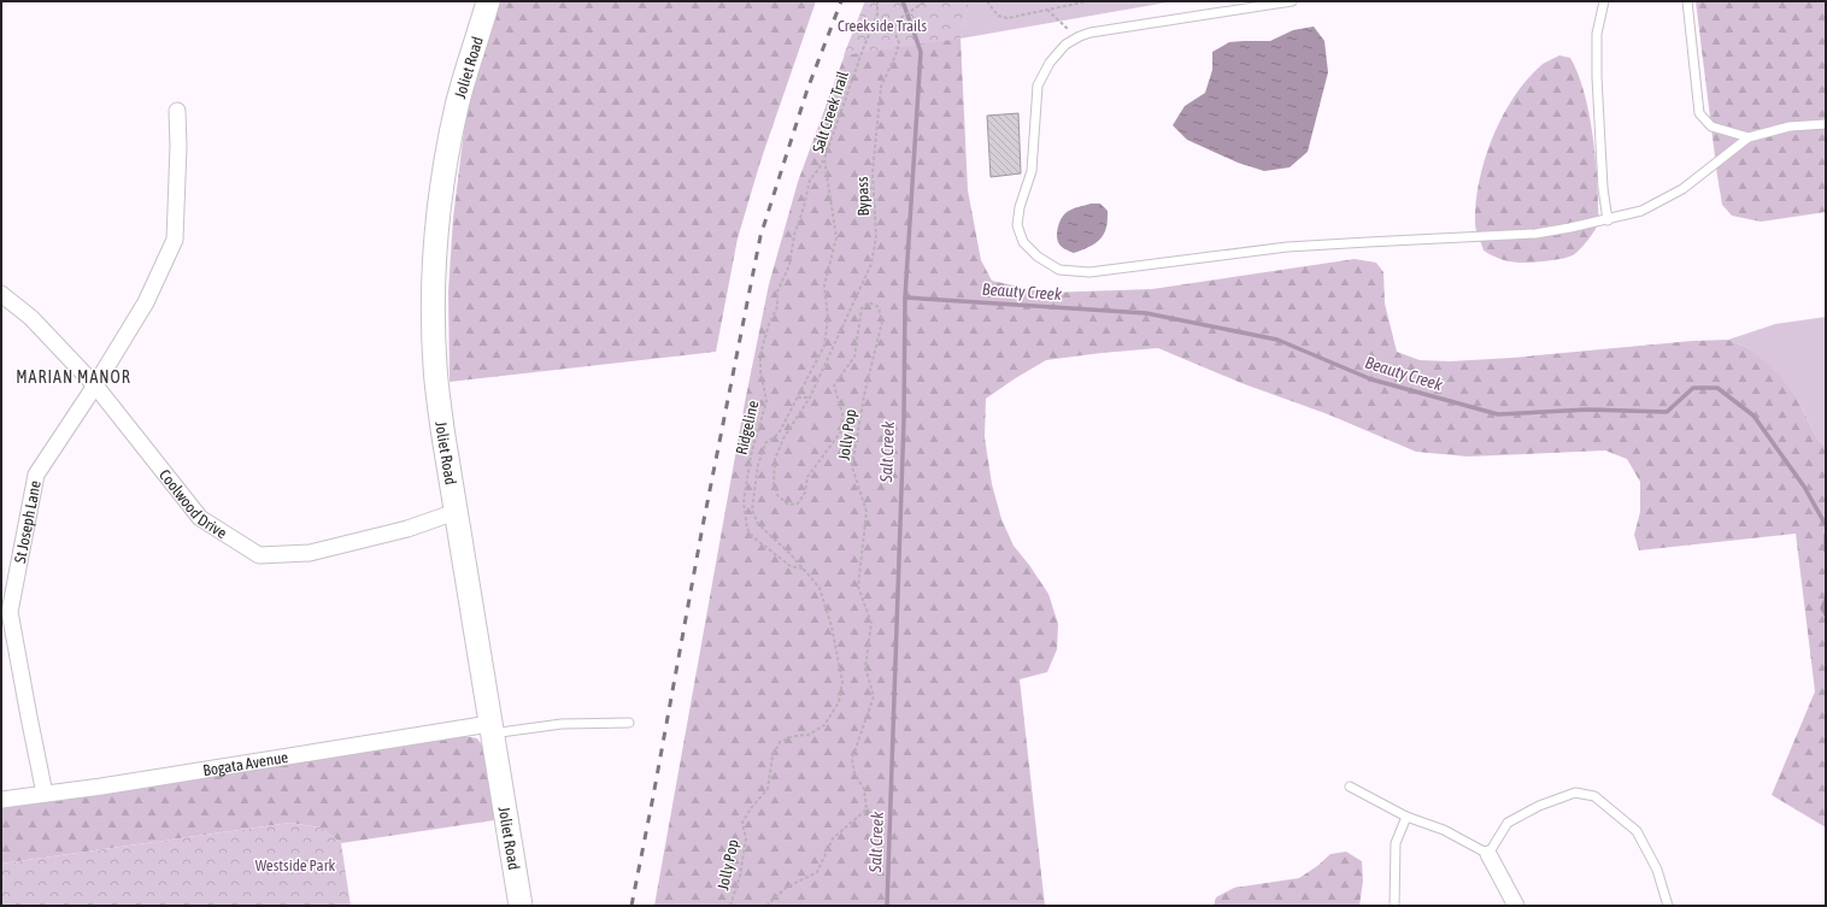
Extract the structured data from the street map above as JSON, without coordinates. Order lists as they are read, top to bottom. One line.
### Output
{"streets":{"main road":["Joliet Road"],"street":["Coolwood Drive","St Joseph Lane","Bogata Avenue"],"path":["Salt Creek Trail","Bypass","Ridgeline","Jolly Pop"]},"crossings":[["Joliet Road","Coolwood Drive"],["Joliet Road","Bogata Avenue"],["Salt Creek Trail","Ridgeline"],["Salt Creek Trail","Jolly Pop"],["Bypass","Jolly Pop"],["Ridgeline","Jolly Pop"],["Coolwood Drive","St Joseph Lane"],["St Joseph Lane","Bogata Avenue"]],"districts":["MARIAN MANOR"],"water":["Beauty Creek","Salt Creek"],"parks":["Creekside Trails","Westside Park"]}
